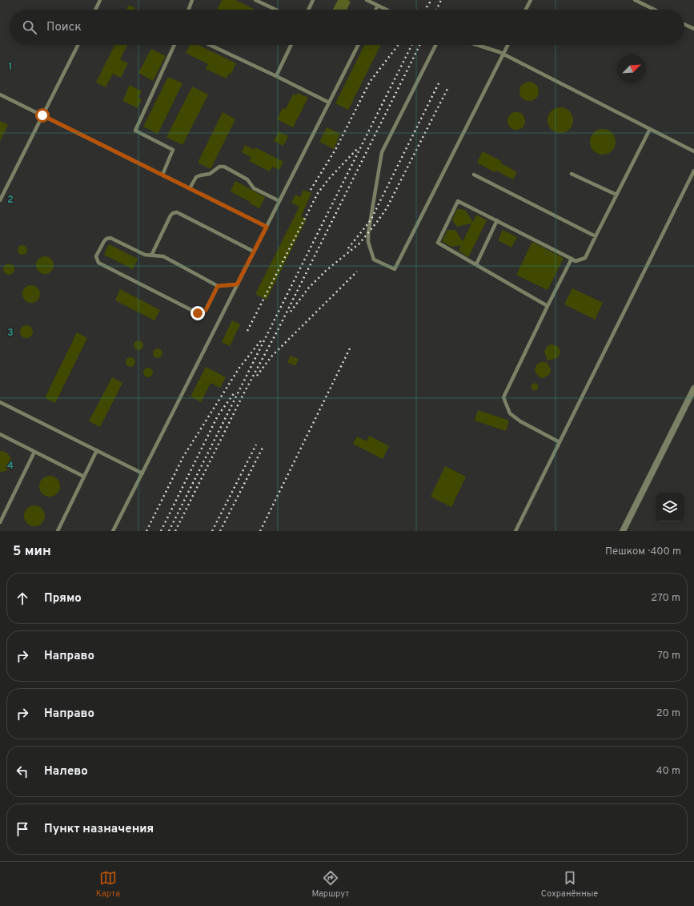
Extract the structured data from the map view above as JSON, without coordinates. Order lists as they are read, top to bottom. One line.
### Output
{"north":"top right","page":{"search":"Поиск","heading":["5 мин","Пешком · 400 m"],"list":[["Прямо","270 m"],["Направо","70 m"],["Направо","20 m"],["Налево","40 m"],"Пункт назначения"],"nav":["Карта","Маршрут","Сохранённые"]},"grid":{"rows":["1","2","3","4"]}}
